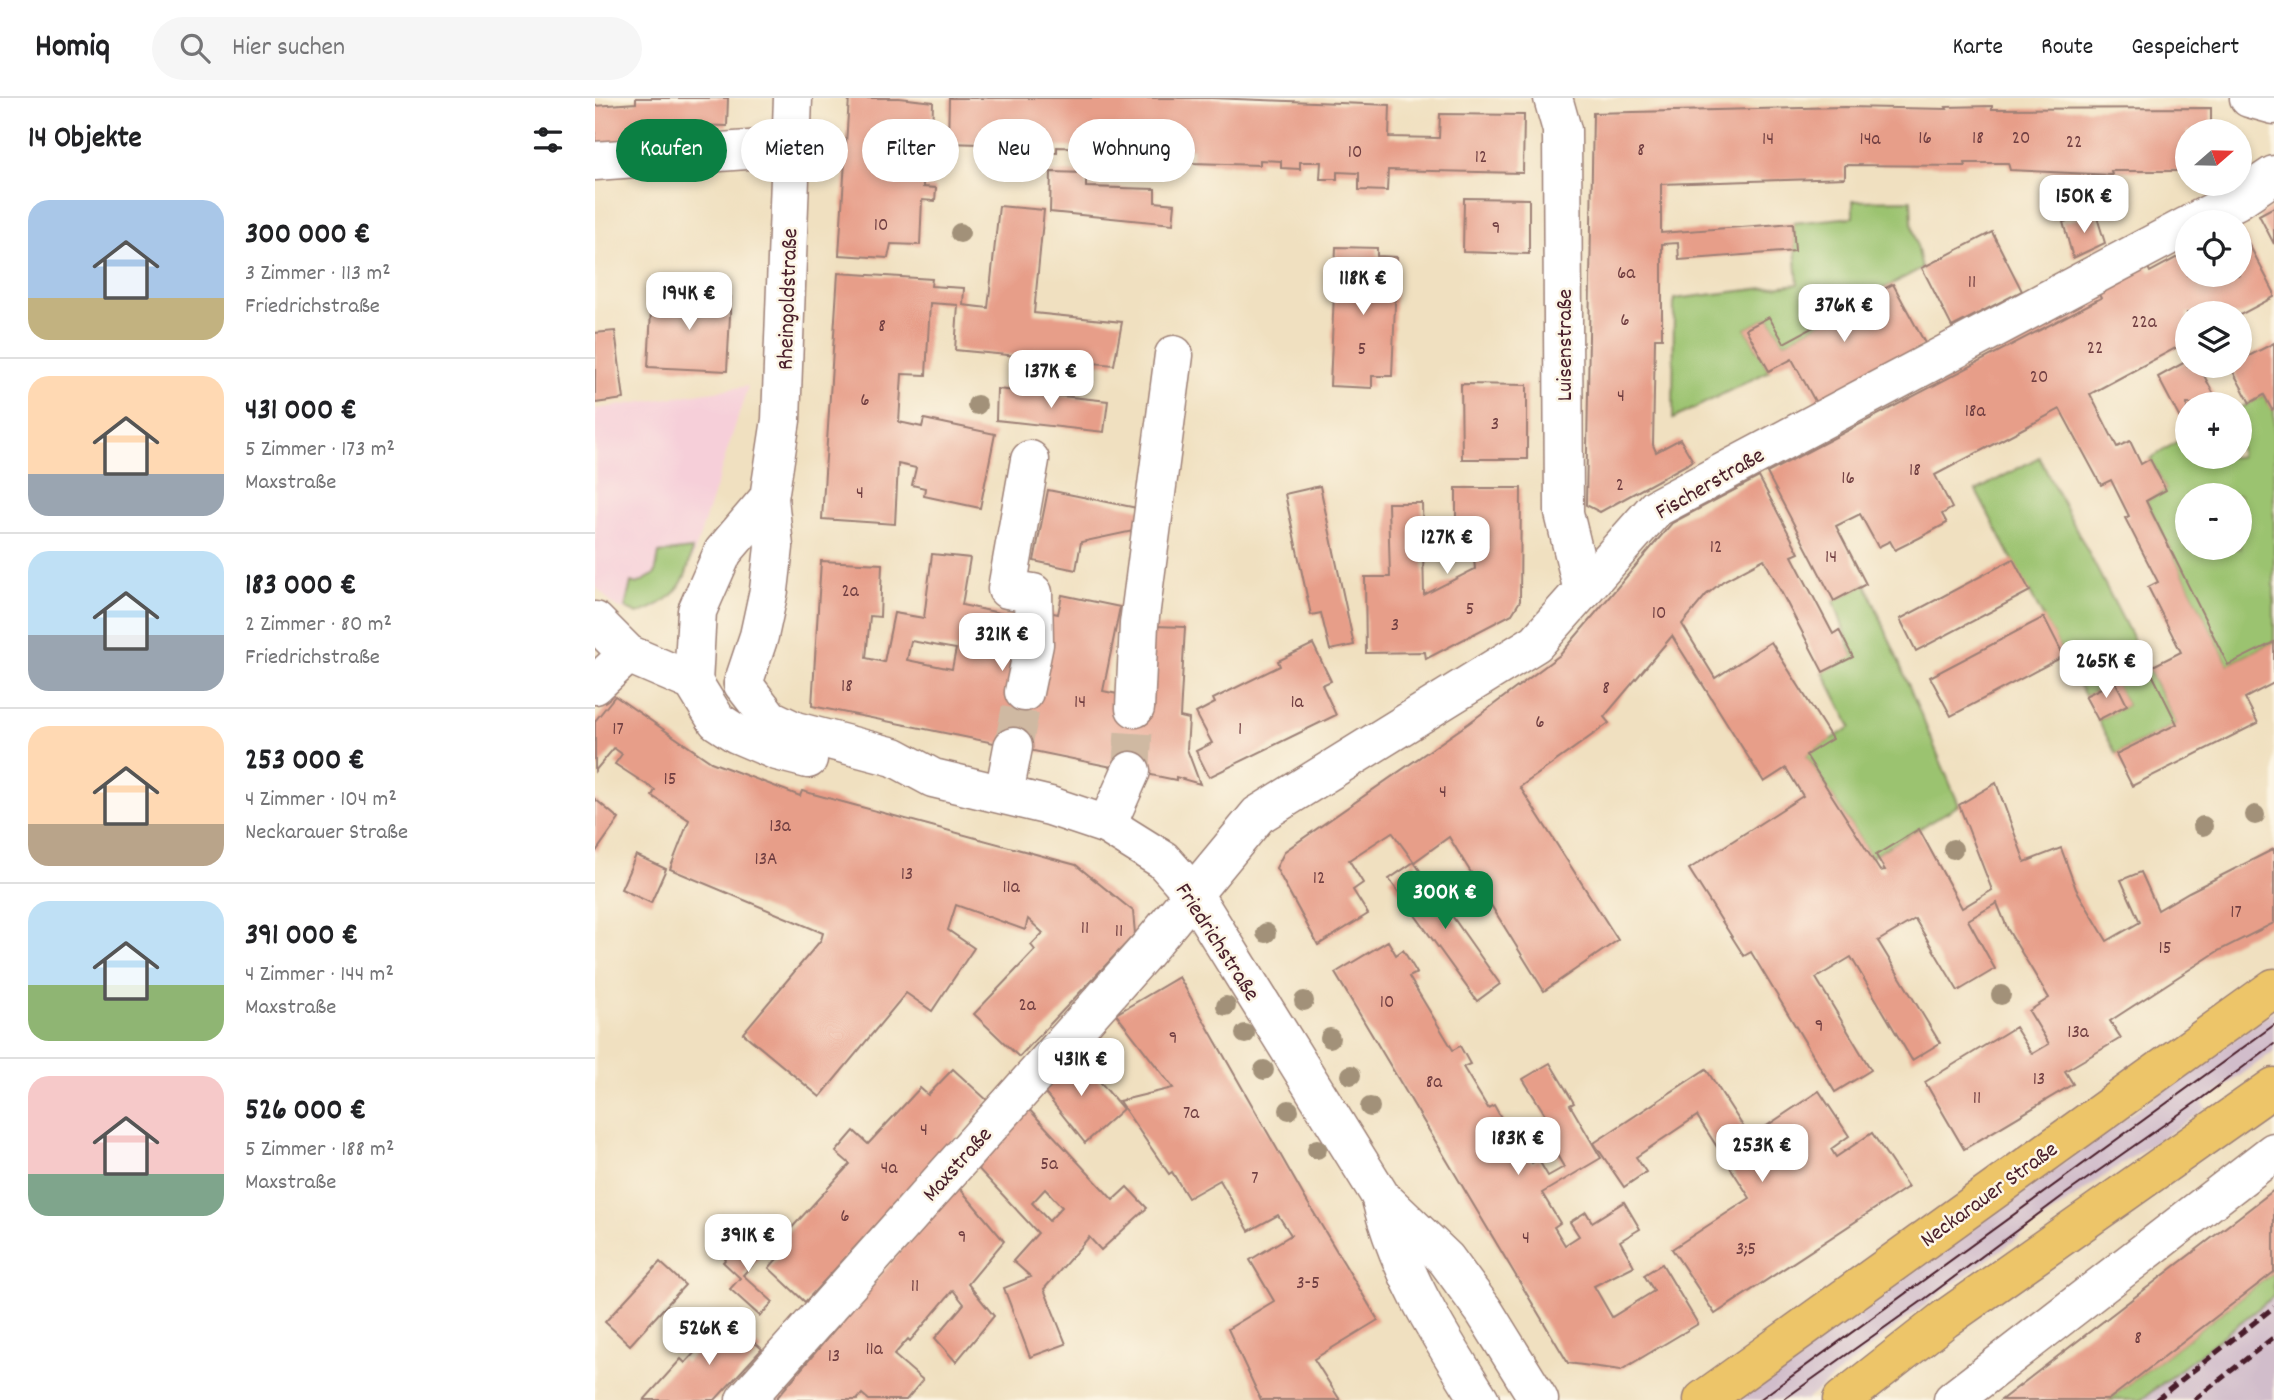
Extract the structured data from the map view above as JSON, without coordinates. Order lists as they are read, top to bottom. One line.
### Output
{"streets":{"main road":["Neckarauer Straße"],"street":["Rheingoldstraße","Luisenstraße","Fischerstraße","Friedrichstraße","Maxstraße"]},"crossings":[["Rheingoldstraße","Friedrichstraße"],["Luisenstraße","Fischerstraße"],["Fischerstraße","Friedrichstraße"],["Fischerstraße","Maxstraße"],["Friedrichstraße","Maxstraße"]],"house_numbers":["16","18","20","14","14a","22","8","10","12","10","9","6a","11","6","22a","8","22","5","20","4","6","18a","3","18","16","2","4","12","14","2a","5","10","3","18","8","14","1a","6","17","1","15","4","13a","13A","13","12","11a","17","11","11","15","10","2a","9","13a","9","13","8a","11","7a","4","5a","4a","7","6","9","4","3;5","3-5","11","8","11a","13"],"north":"right","page":{"header":"Homiq","search":"Hier suchen","nav":["Karte","Route","Gespeichert"],"heading":"14 Objekte","map_buttons":["+","−"],"chip":["Kaufen","Mieten","Filter","Neu","Wohnung"],"price":["150K €","118K €","194K €","376K €","137K €","127K €","321K €","265K €","300K €","431K €","183K €","253K €","391K €","526K €"],"list":[{"name":"300 000 €","note":"3 Zimmer · 113 m² · Friedrichstraße"},{"name":"431 000 €","note":"5 Zimmer · 173 m² · Maxstraße"},{"name":"183 000 €","note":"2 Zimmer · 80 m² · Friedrichstraße"},{"name":"253 000 €","note":"4 Zimmer · 104 m² · Neckarauer Straße"},{"name":"391 000 €","note":"4 Zimmer · 144 m² · Maxstraße"},{"name":"526 000 €","note":"5 Zimmer · 188 m² · Maxstraße"}]}}
